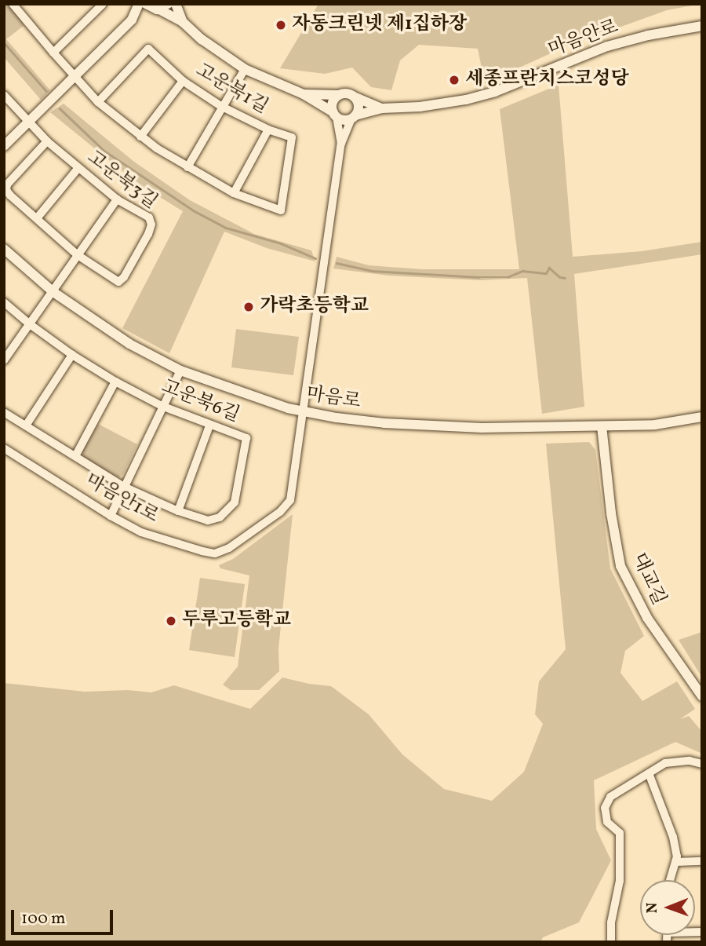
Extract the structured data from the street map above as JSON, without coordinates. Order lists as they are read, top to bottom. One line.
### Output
{"streets":{"street":["마음안로","고운북1길","고운북3길","마음로","고운북6길","마음안1로","대교길"]},"crossings":[["마음로","마음안1로"],["마음로","대교길"]],"places":["자동크린넷 제1집하장","세종프란치스코성당","가락초등학교","두루고등학교"],"scale_bar":"100 m","north":"left"}
